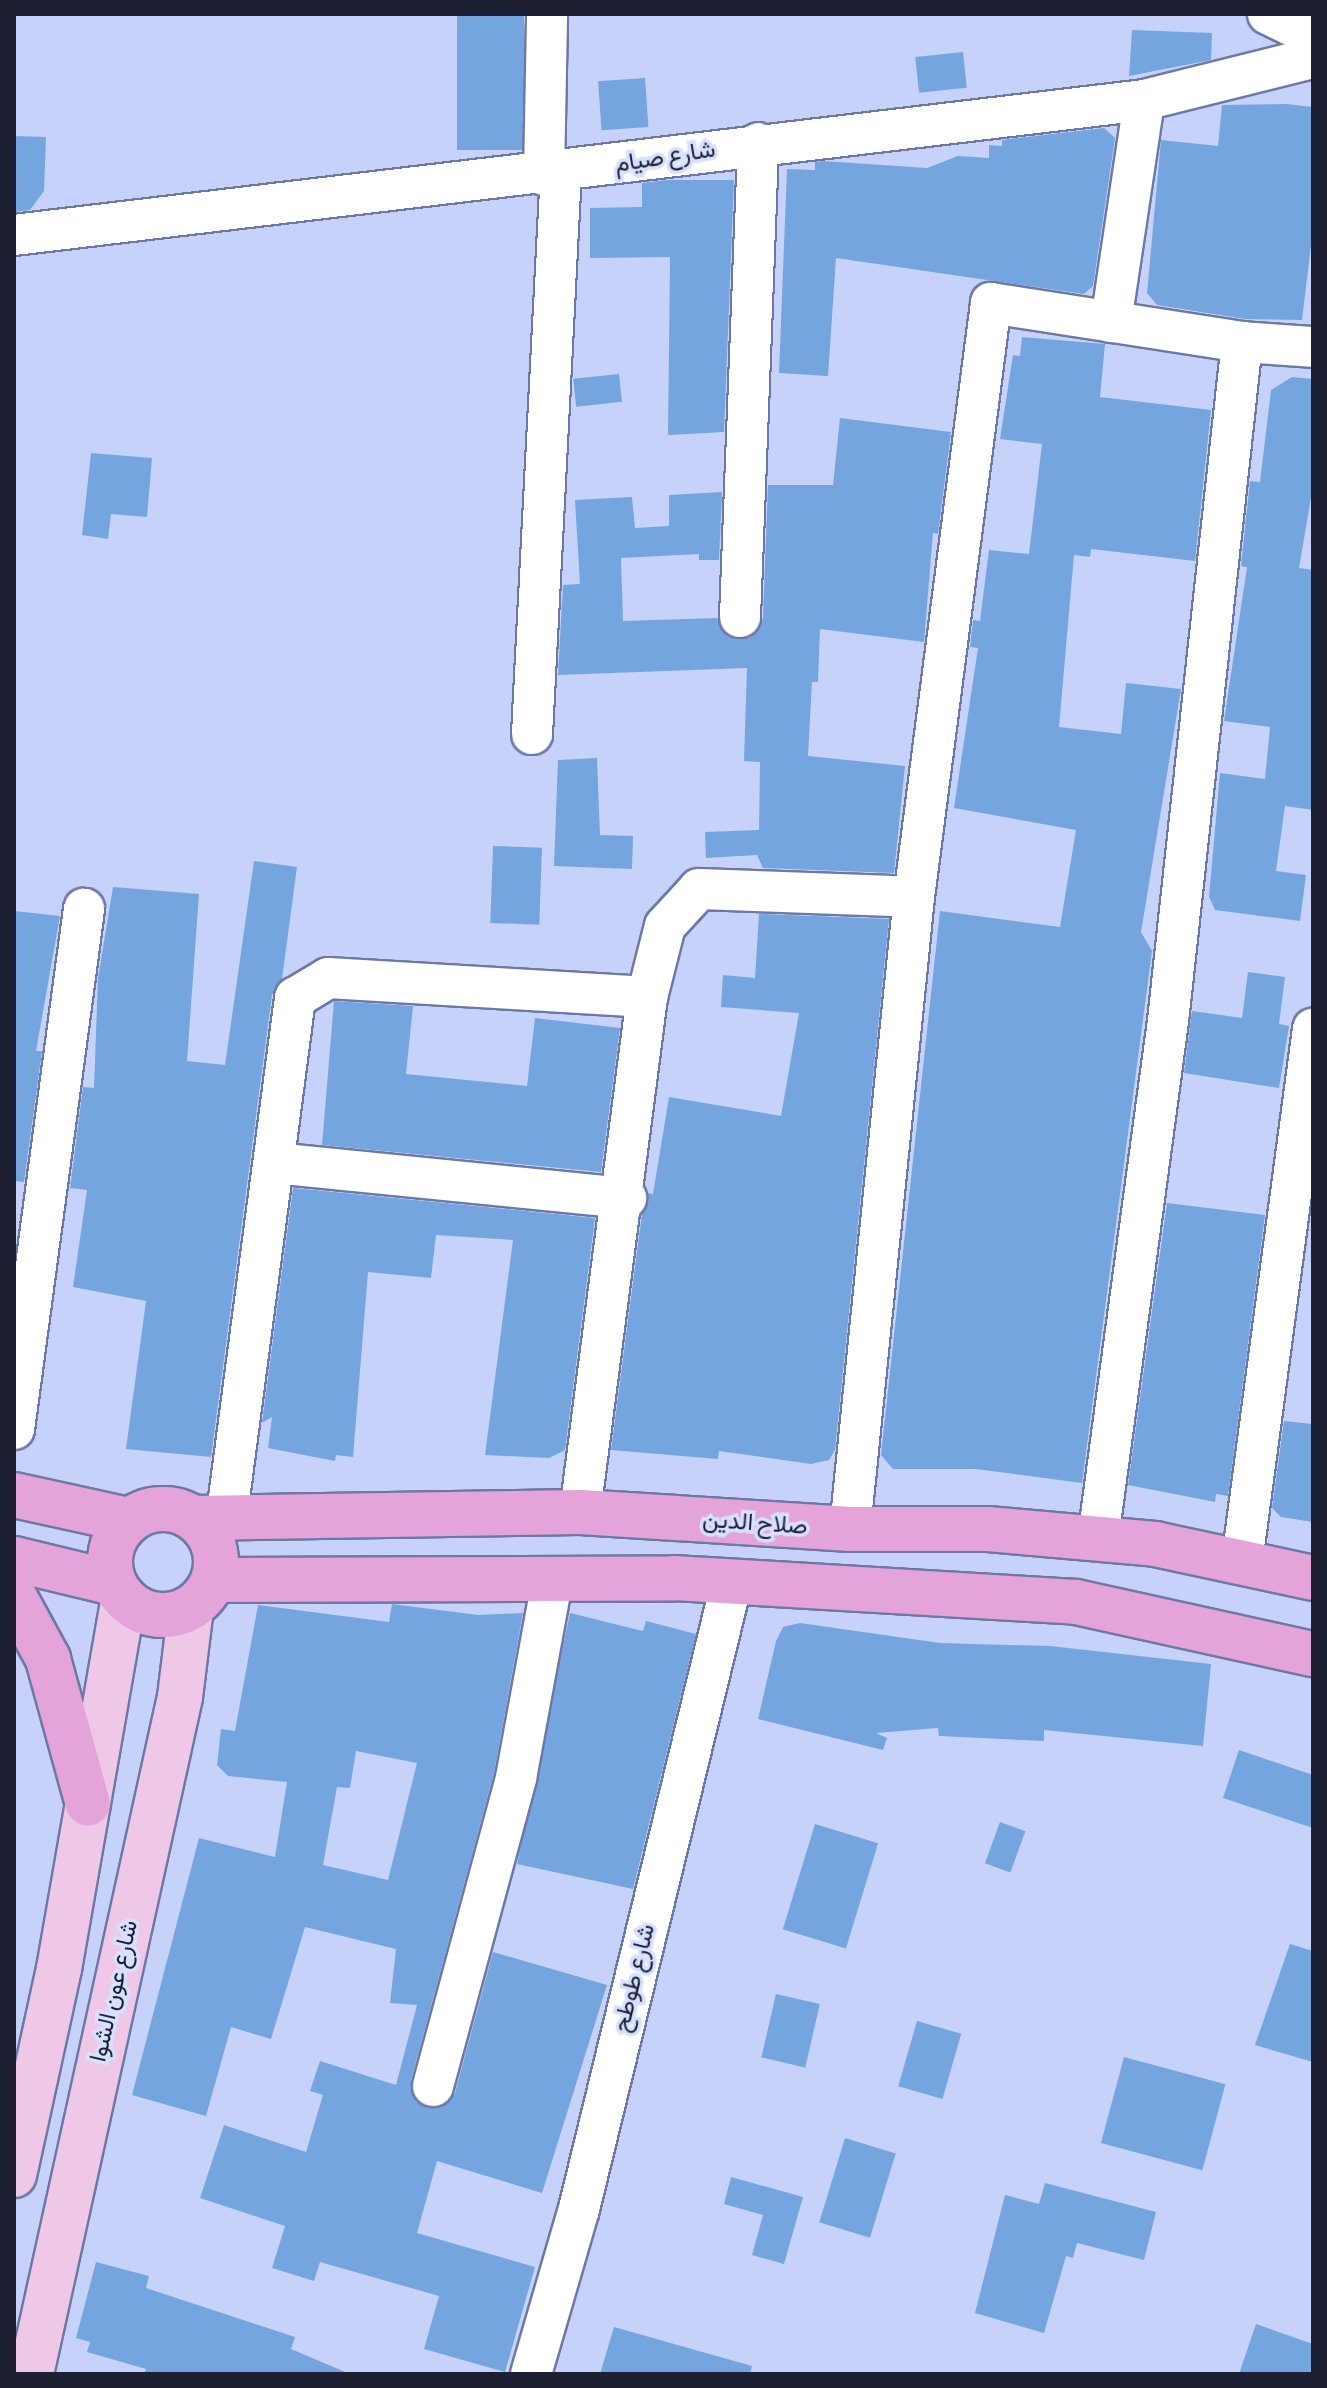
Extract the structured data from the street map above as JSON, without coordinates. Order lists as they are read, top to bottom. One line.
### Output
{"streets":{"highway":["صلاح الدين"],"main road":["شارع عون الشوا"],"street":["شارع صيام","شارع طوطح"]},"crossings":[["صلاح الدين","شارع عون الشوا"]]}
